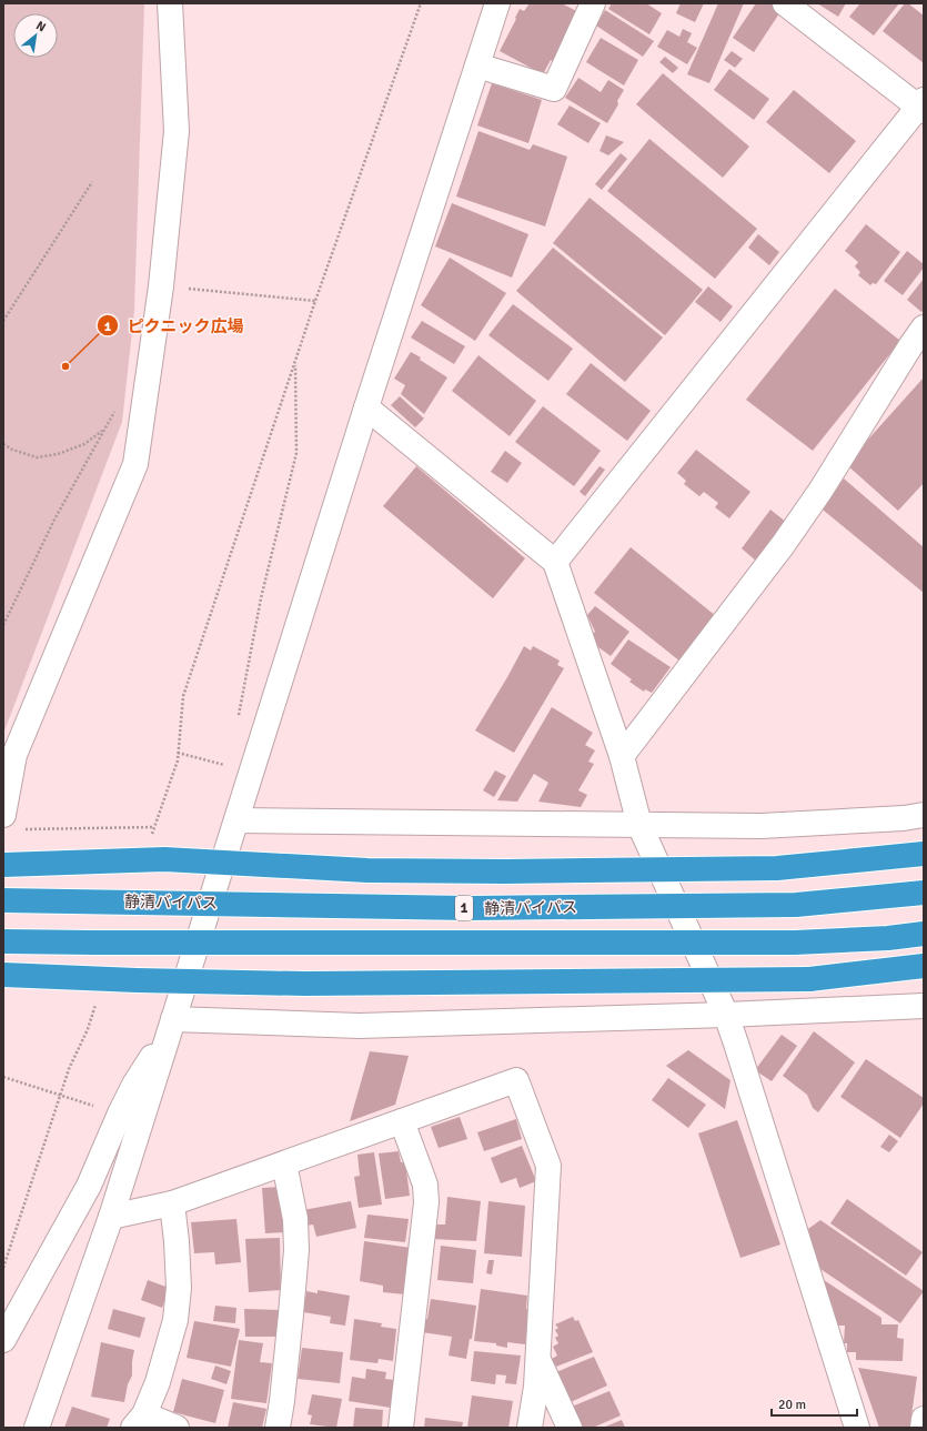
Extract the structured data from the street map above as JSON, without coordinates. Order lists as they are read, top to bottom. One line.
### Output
{"streets":{"highway":["静清バイパス","1"]},"places":["ピクニック広場"],"scale_bar":"20 m","north":"top right"}
